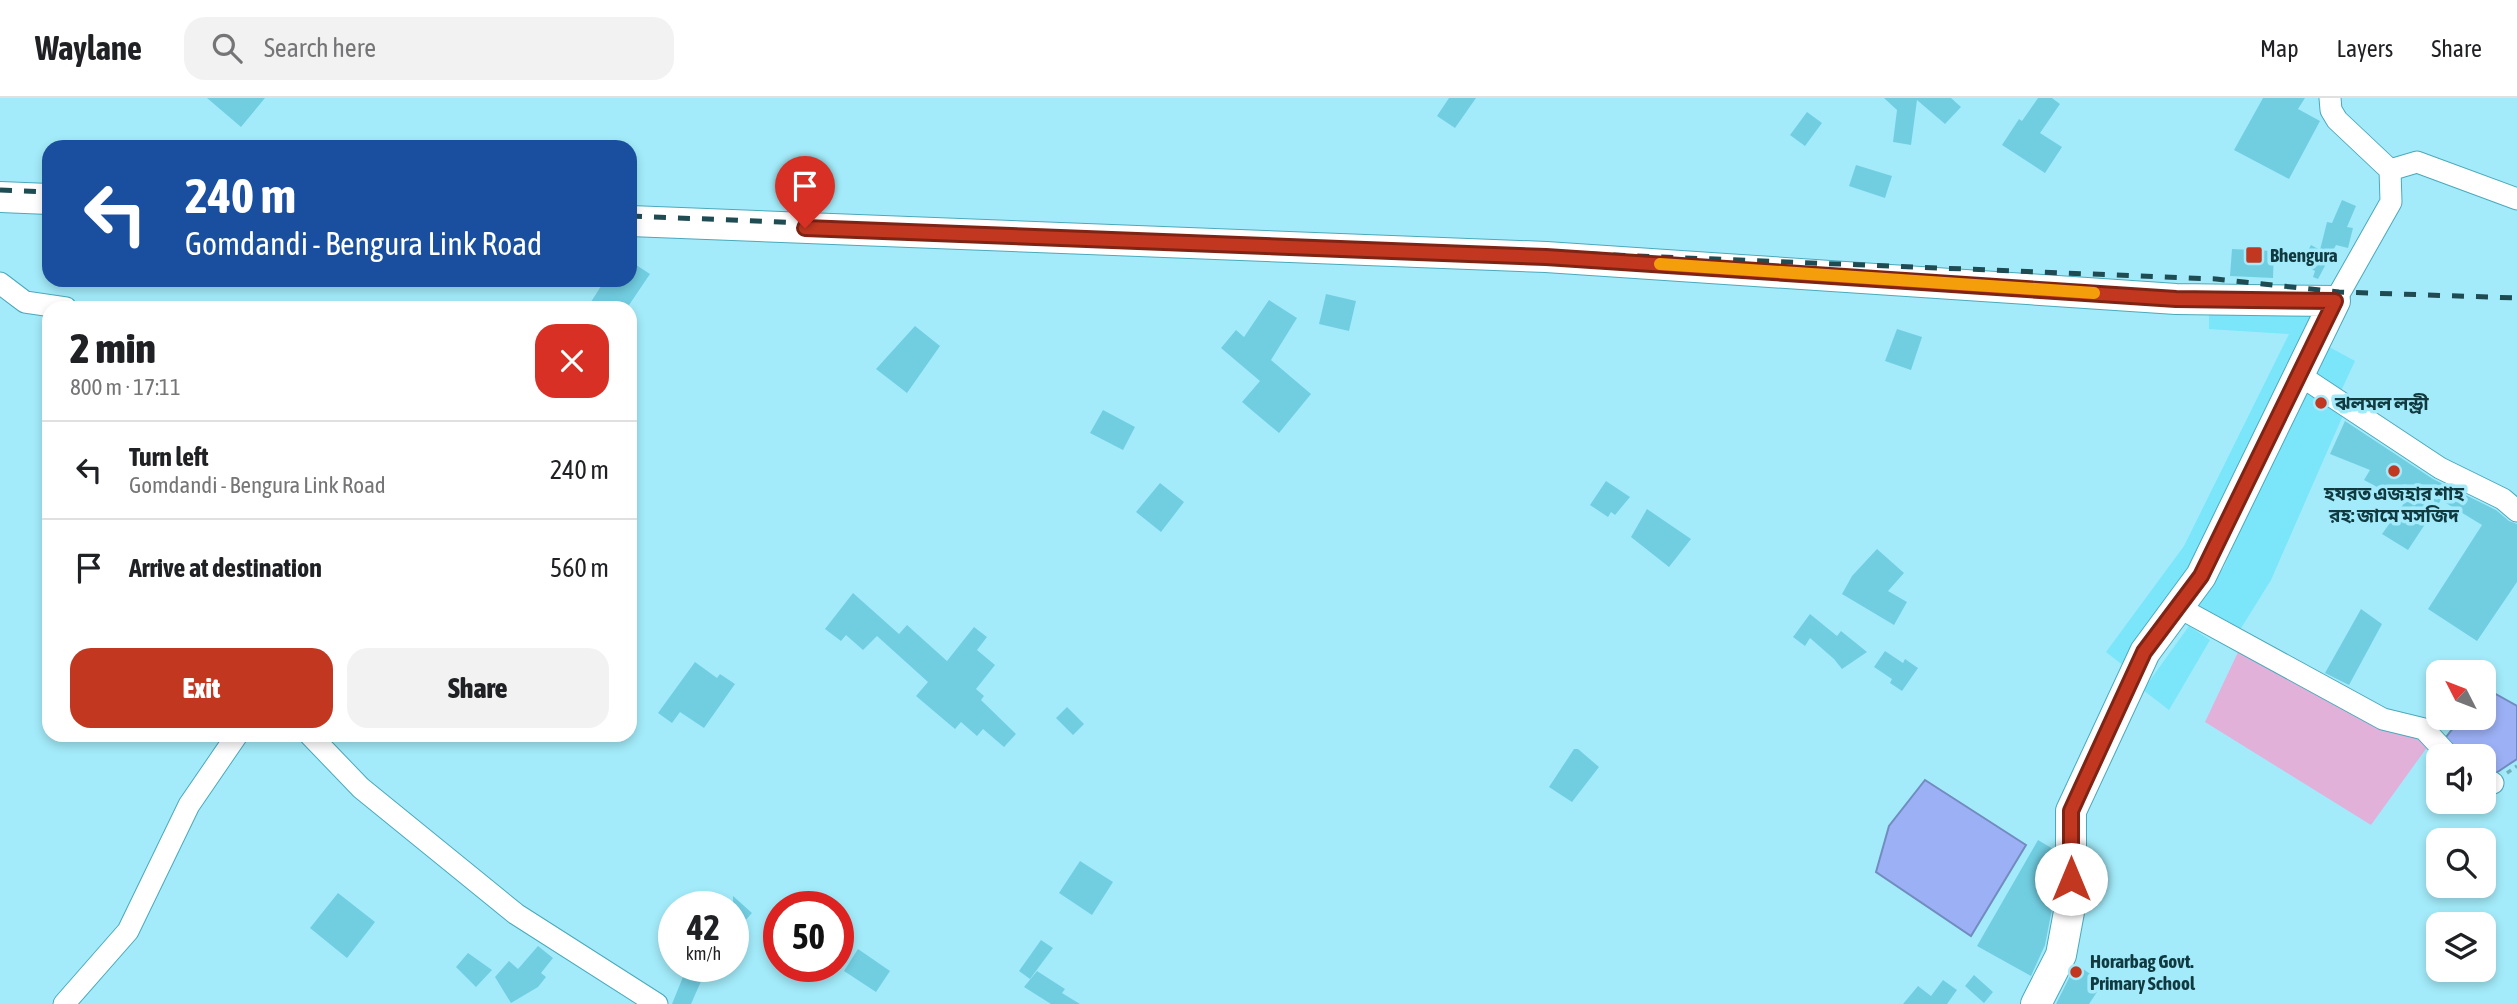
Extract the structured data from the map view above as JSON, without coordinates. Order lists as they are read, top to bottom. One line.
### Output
{"places":{"transit":["Bhengura"],"other":["ঝলমল লন্ড্রী","হযরত এজহার শাহ রহ: জামে মসজিদ","Horarbag Govt. Primary School"]},"north":"top left","page":{"header":"Waylane","search":"Search here","nav":["Map","Layers","Share"],"turn":["240 m","Gomdandi - Bengura Link Road"],"heading":["2 min","800 m · 17:11"],"list":[{"name":"Turn left","note":"Gomdandi - Bengura Link Road","value":"240 m"},{"name":"Arrive at destination","value":"560 m"}],"buttons":["Exit","Share"],"speed":"42 km/h","limit":"50"}}
